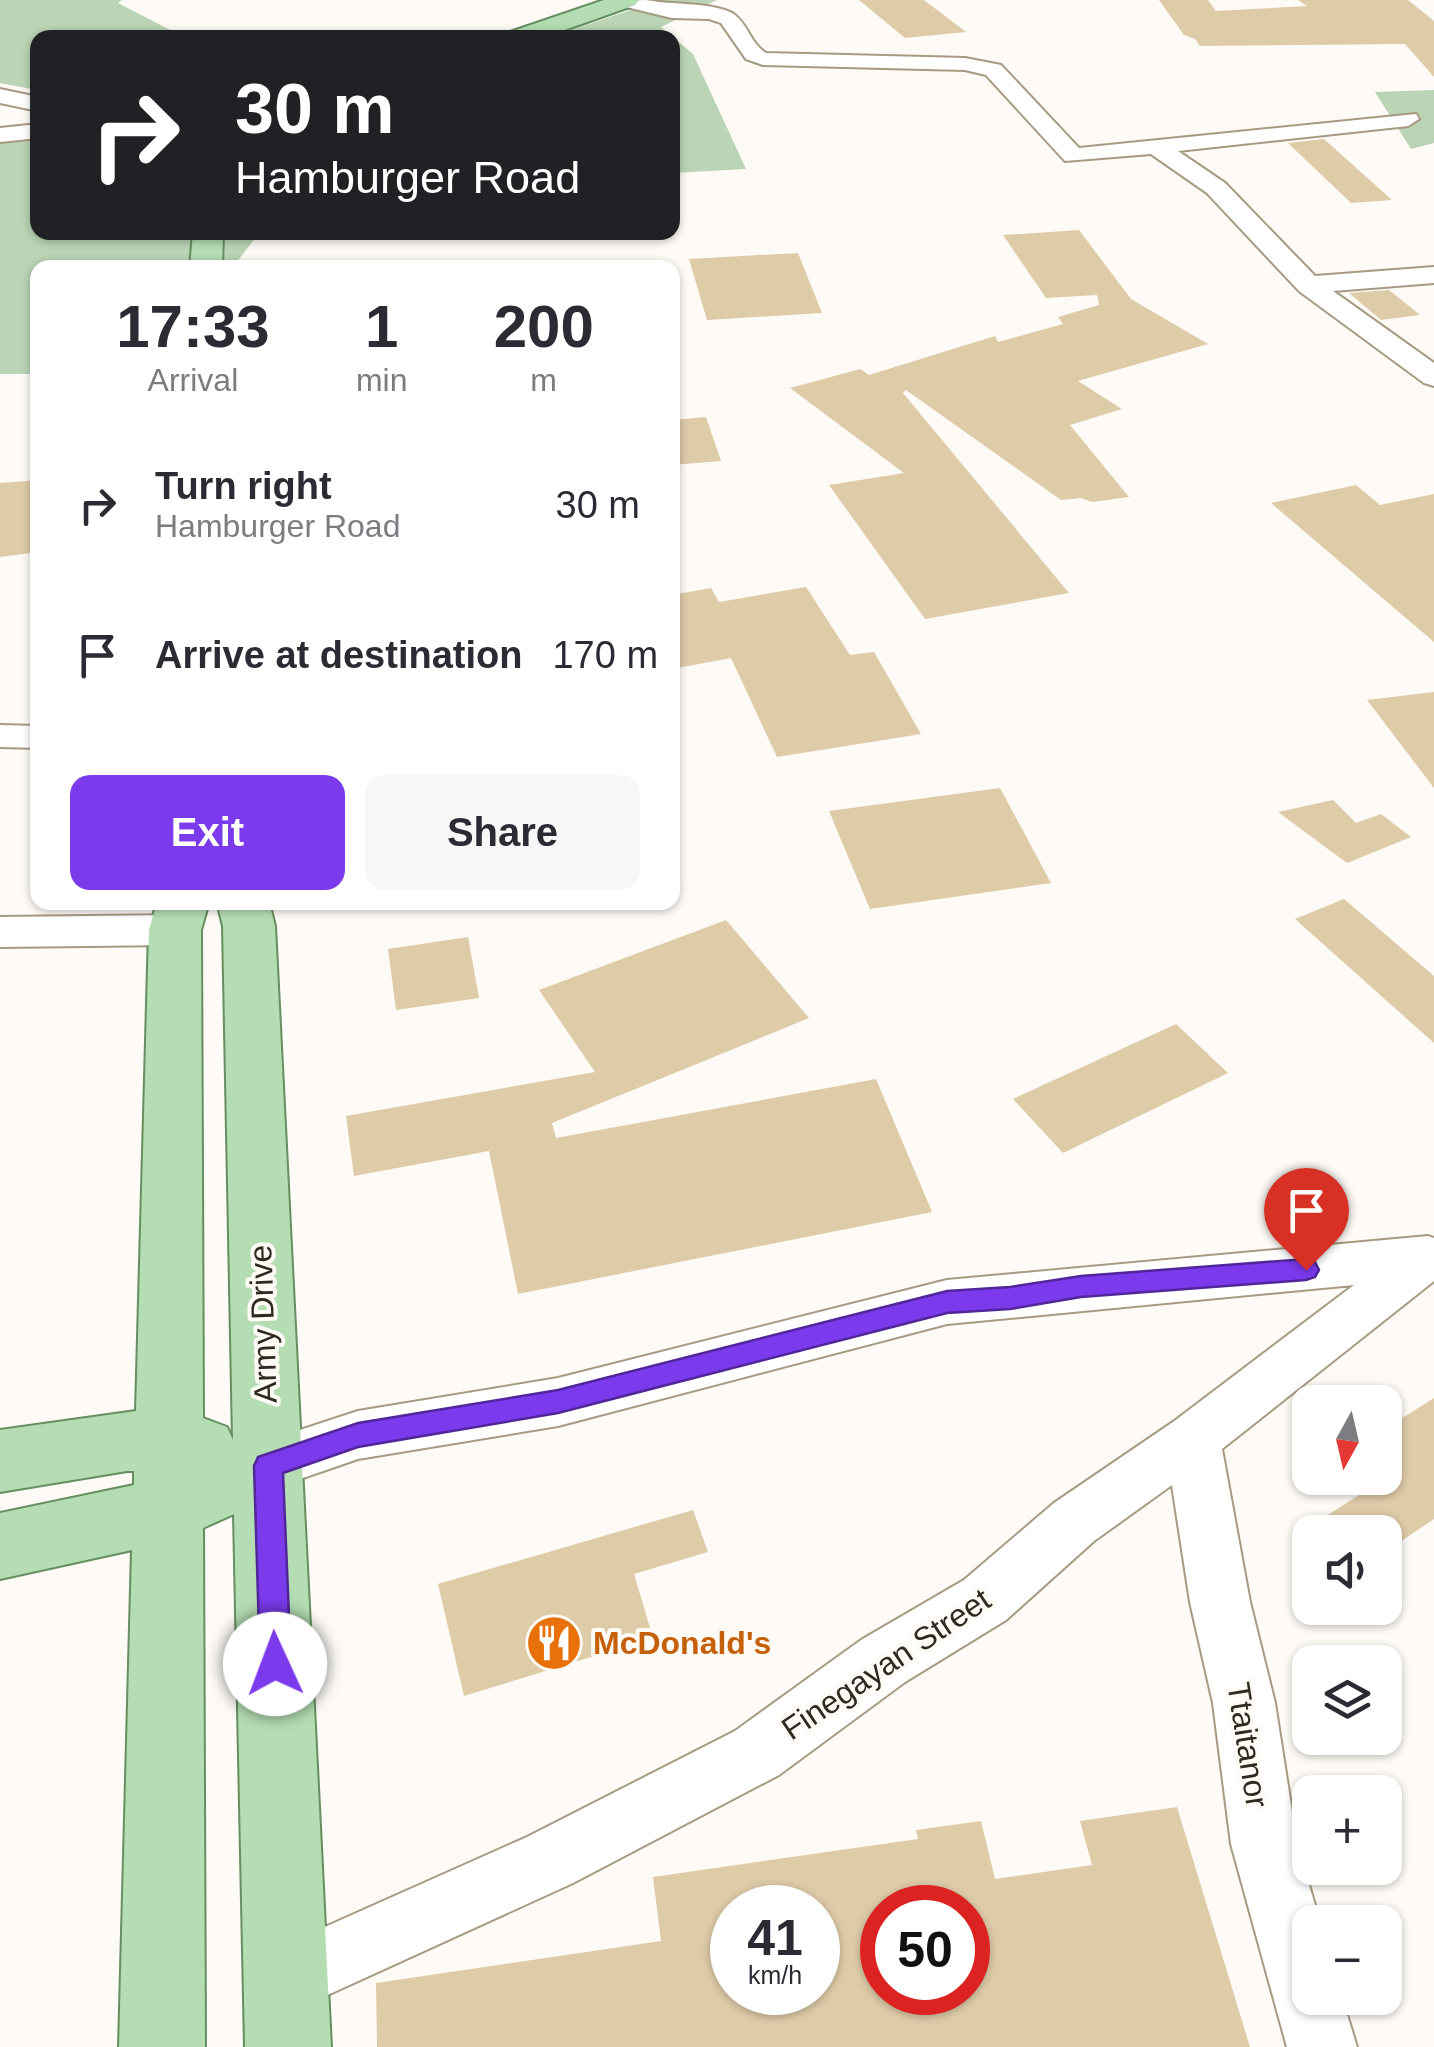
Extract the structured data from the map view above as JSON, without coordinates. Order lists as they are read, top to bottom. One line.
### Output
{"streets":{"main road":["Army Drive"],"street":["Finegayan Street","Ttaitanor"]},"crossings":[["Army Drive","Finegayan Street"],["Finegayan Street","Ttaitanor"]],"places":{"restaurant":["McDonald's"]},"north":"bottom","page":{"turn":["30 m","Hamburger Road"],"eta":["17:33","Arrival","1","min","200","m"],"list":[{"name":"Turn right","note":"Hamburger Road","value":"30 m"},{"name":"Arrive at destination","value":"170 m"}],"buttons":["Exit","Share"],"map_buttons":["+","−"],"speed":"41 km/h","limit":"50"}}
